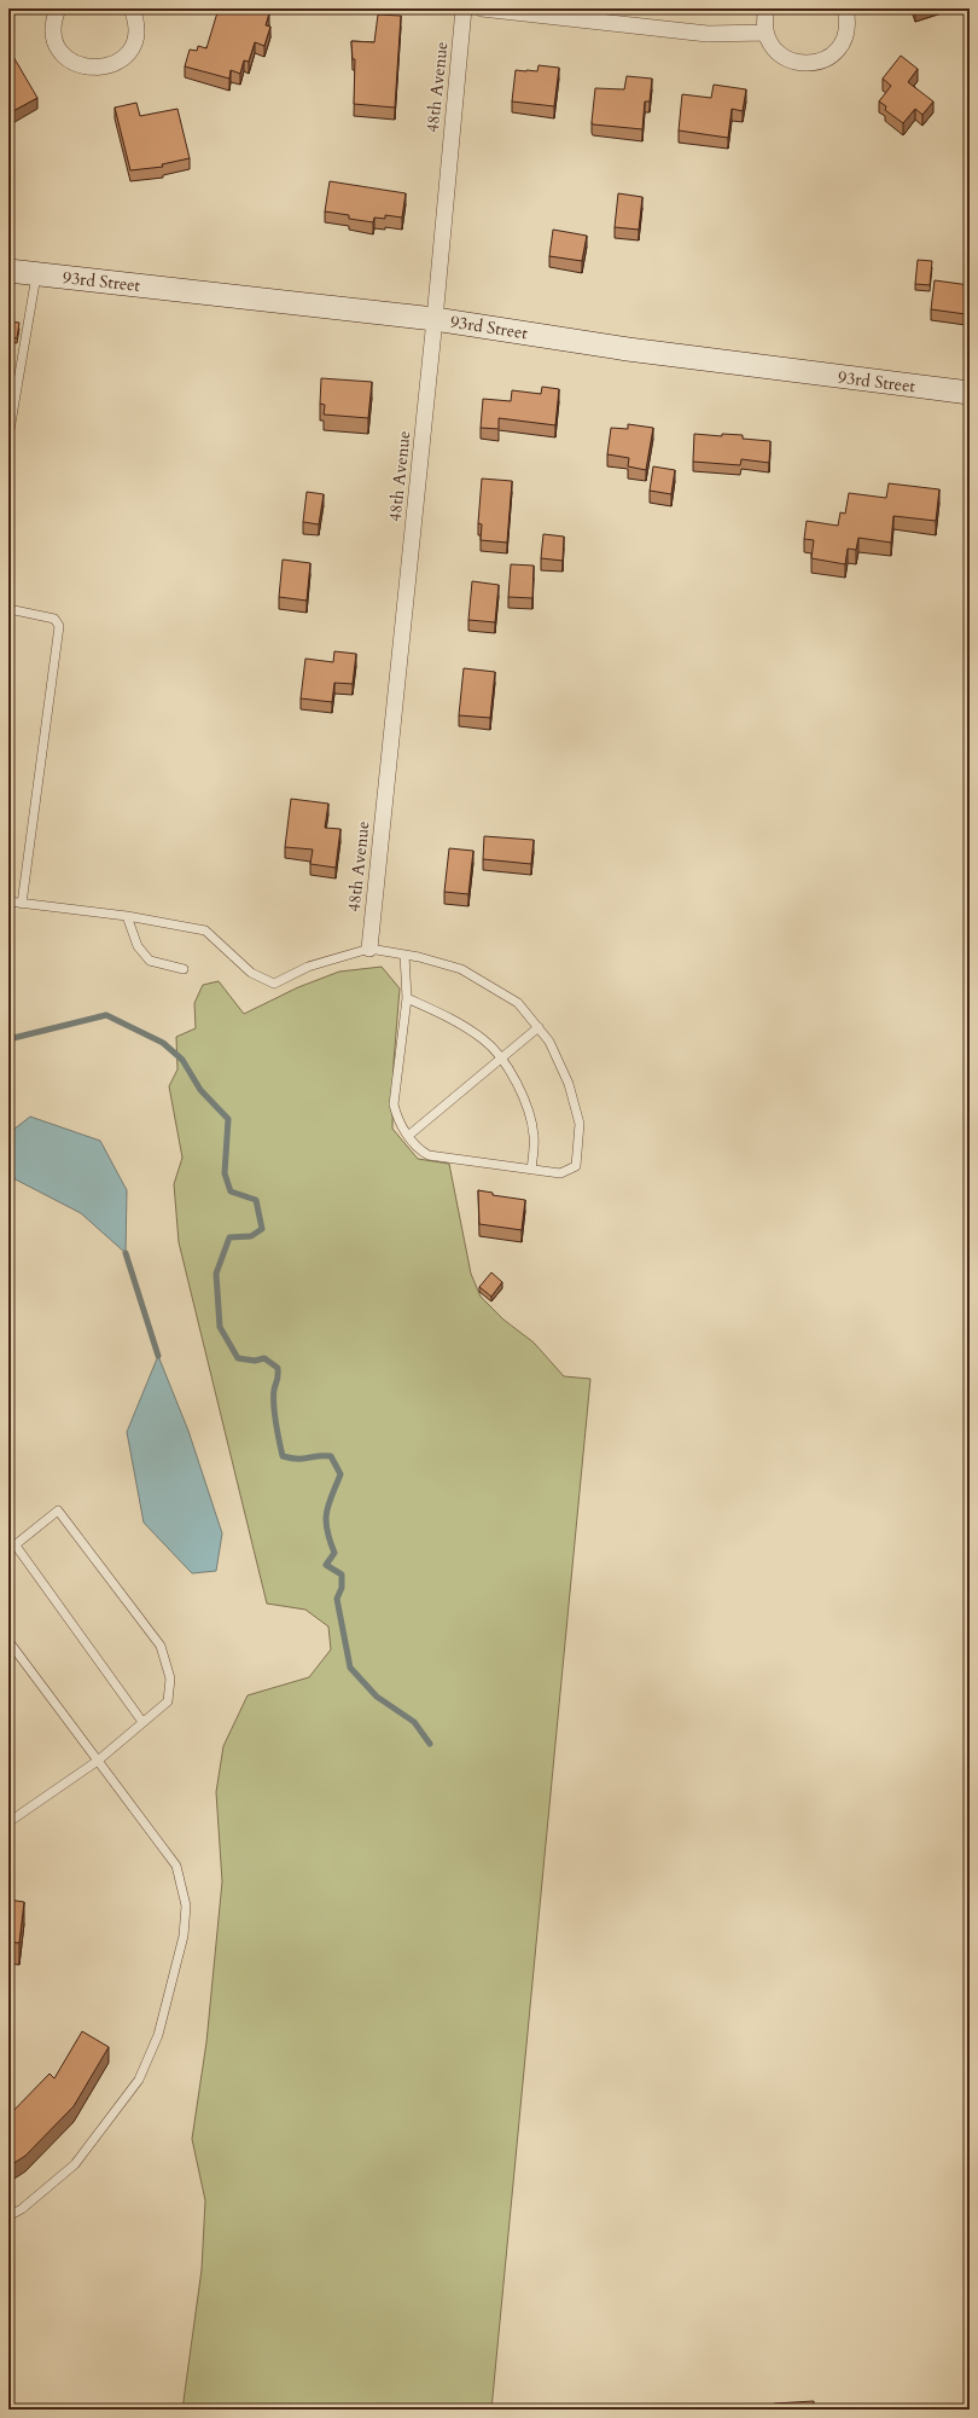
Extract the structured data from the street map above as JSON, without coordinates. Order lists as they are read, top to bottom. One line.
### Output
{"streets":{"street":["48th Avenue","93rd Street"]},"crossings":[["48th Avenue","93rd Street"]]}
